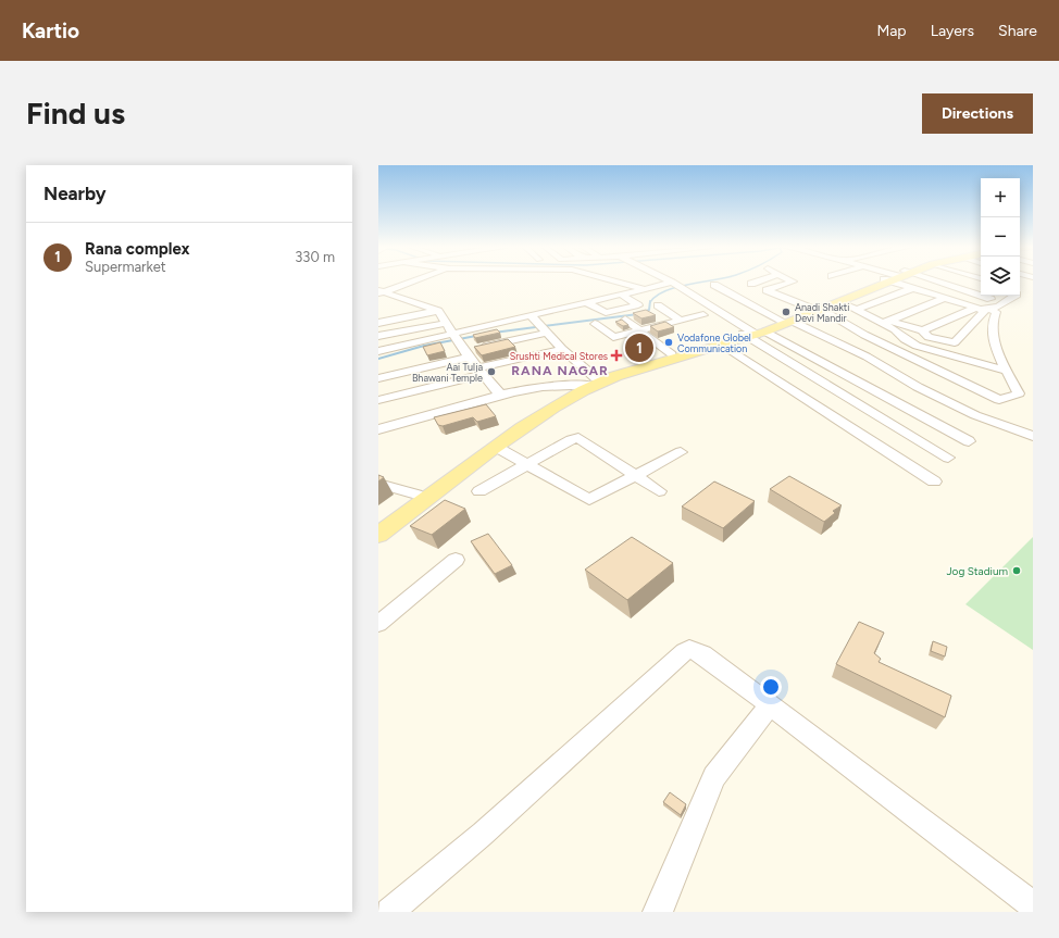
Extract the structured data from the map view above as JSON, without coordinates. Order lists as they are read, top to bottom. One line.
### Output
{"districts":["RANA NAGAR"],"places":{"other":["Anadi Shakti Devi Mandir","Vodafone Globel Communication","Aai Tulja Bhawani Temple","Jog Stadium"],"health":["Srushti Medical Stores"]},"page":{"header":"Kartio","nav":["Map","Layers","Share"],"buttons":"Directions","title":"Find us","heading":"Nearby","map_buttons":["+","−"],"list":[{"mark":"1","name":"Rana complex","note":"Supermarket","value":"330 m"}],"pins":"1"}}
